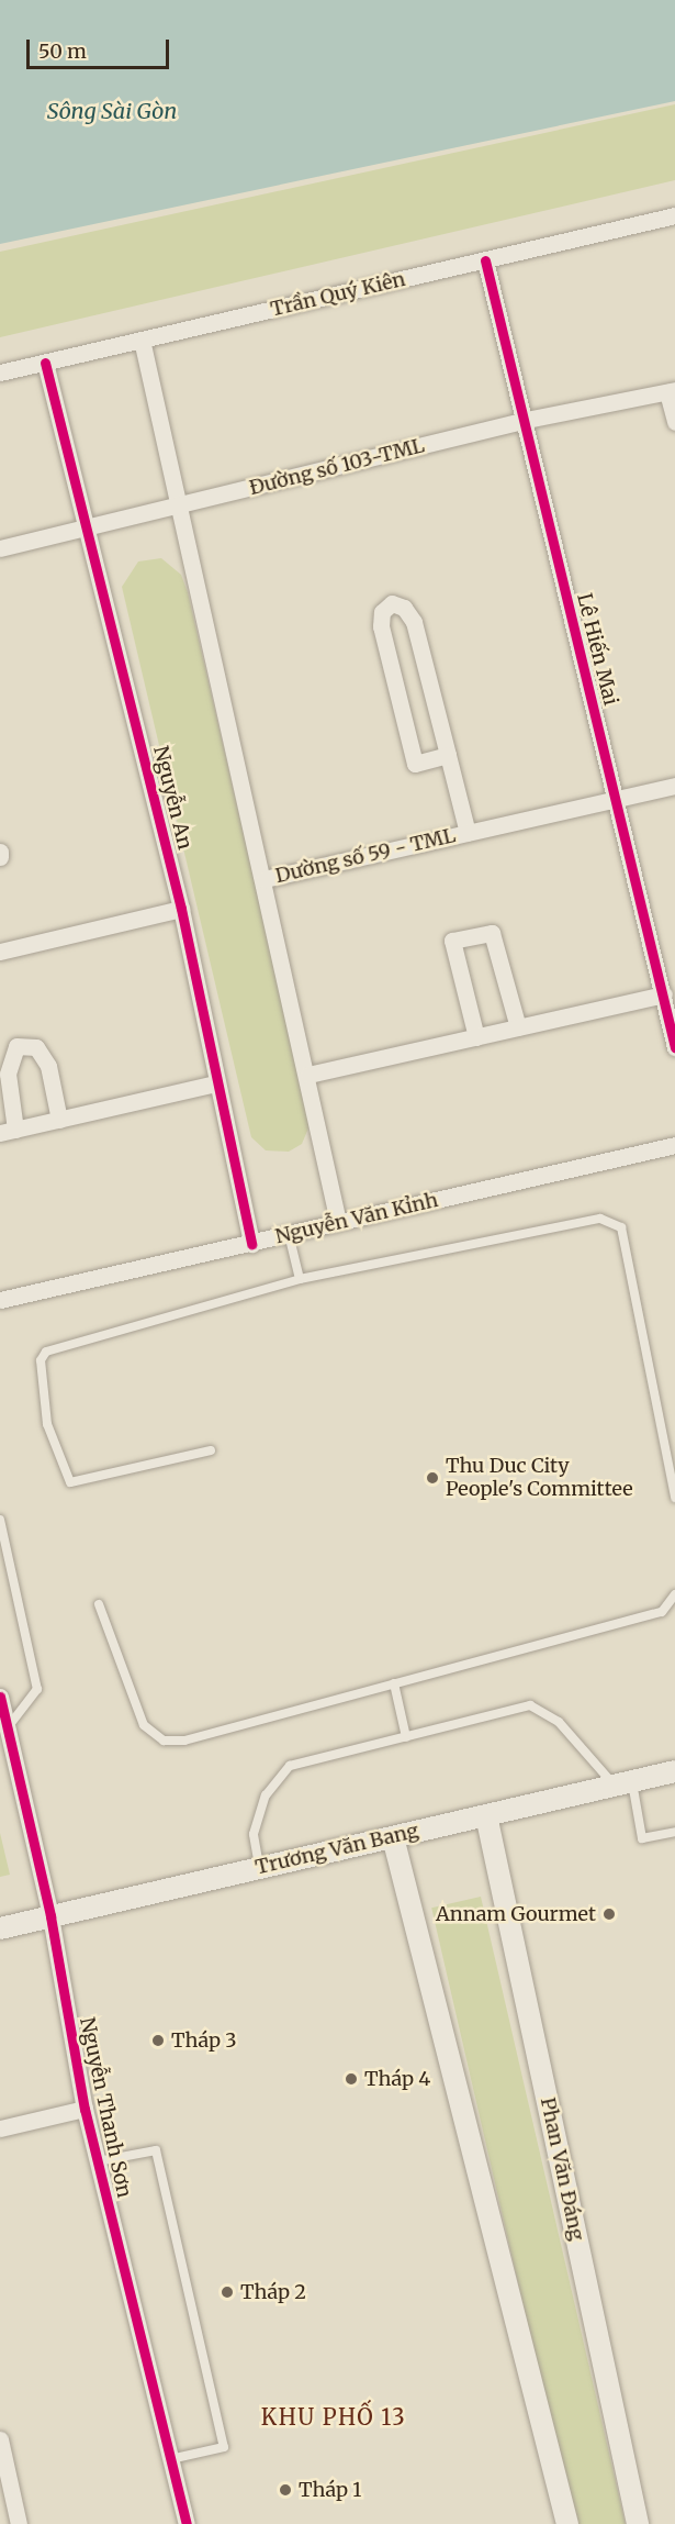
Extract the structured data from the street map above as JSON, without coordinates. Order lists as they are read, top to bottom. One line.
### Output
{"streets":{"street":["Trần Quý Kiên","Đường số 103-TML","Lê Hiến Mai","Nguyễn An","Dường số 59 - TML","Nguyễn Văn Kỉnh","Trương Văn Bang","Nguyễn Thanh Sơn","Phan Văn Đáng"]},"crossings":[["Trần Quý Kiên","Lê Hiến Mai"],["Trần Quý Kiên","Nguyễn An"],["Đường số 103-TML","Lê Hiến Mai"],["Đường số 103-TML","Nguyễn An"],["Lê Hiến Mai","Dường số 59 - TML"],["Nguyễn An","Nguyễn Văn Kỉnh"],["Trương Văn Bang","Nguyễn Thanh Sơn"],["Trương Văn Bang","Phan Văn Đáng"]],"districts":["KHU PHỐ 13"],"water":["Sông Sài Gòn"],"places":["Thu Duc City People's Committee","Annam Gourmet","Tháp 3","Tháp 4","Tháp 2","Tháp 1"],"scale_bar":"50 m"}
